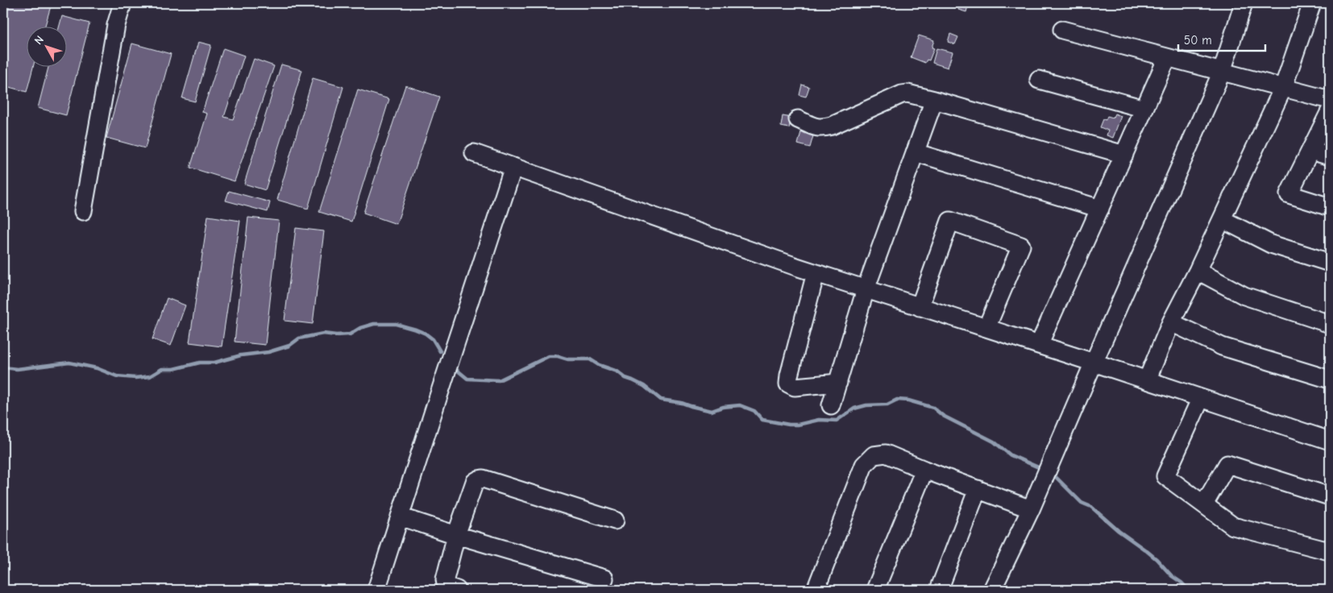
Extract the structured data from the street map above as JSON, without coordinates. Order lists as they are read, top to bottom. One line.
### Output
{"scale_bar":"50 m","north":"top left"}
